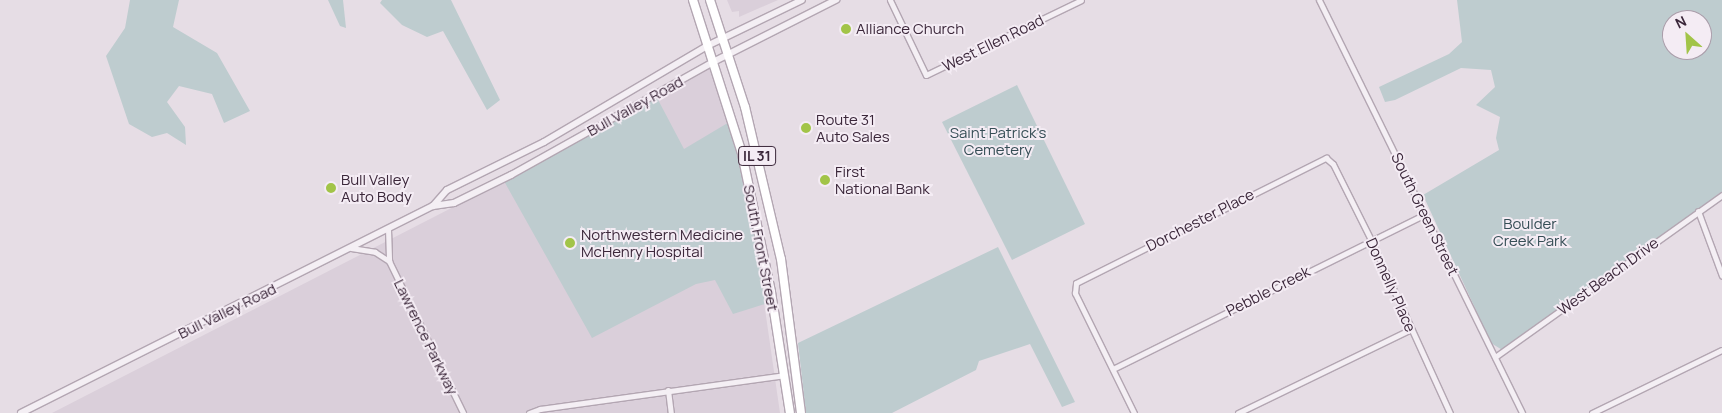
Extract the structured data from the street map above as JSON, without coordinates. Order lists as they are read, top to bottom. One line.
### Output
{"streets":{"main road":["IL 31","South Front Street"],"street":["West Ellen Road","Bull Valley Road","South Green Street","Dorchester Place","West Beach Drive","Donnelly Place","Pebble Creek","Lawrence Parkway"]},"crossings":[["Bull Valley Road","South Front Street"],["Bull Valley Road","Lawrence Parkway"],["South Green Street","West Beach Drive"],["South Green Street","Pebble Creek"],["Dorchester Place","Donnelly Place"],["Dorchester Place","Pebble Creek"],["Donnelly Place","Pebble Creek"]],"parks":["Saint Patrick's Cemetery","Boulder Creek Park"],"places":["Alliance Church","Route 31 Auto Sales","First National Bank","Bull Valley Auto Body","Northwestern Medicine McHenry Hospital"],"north":"top left"}
